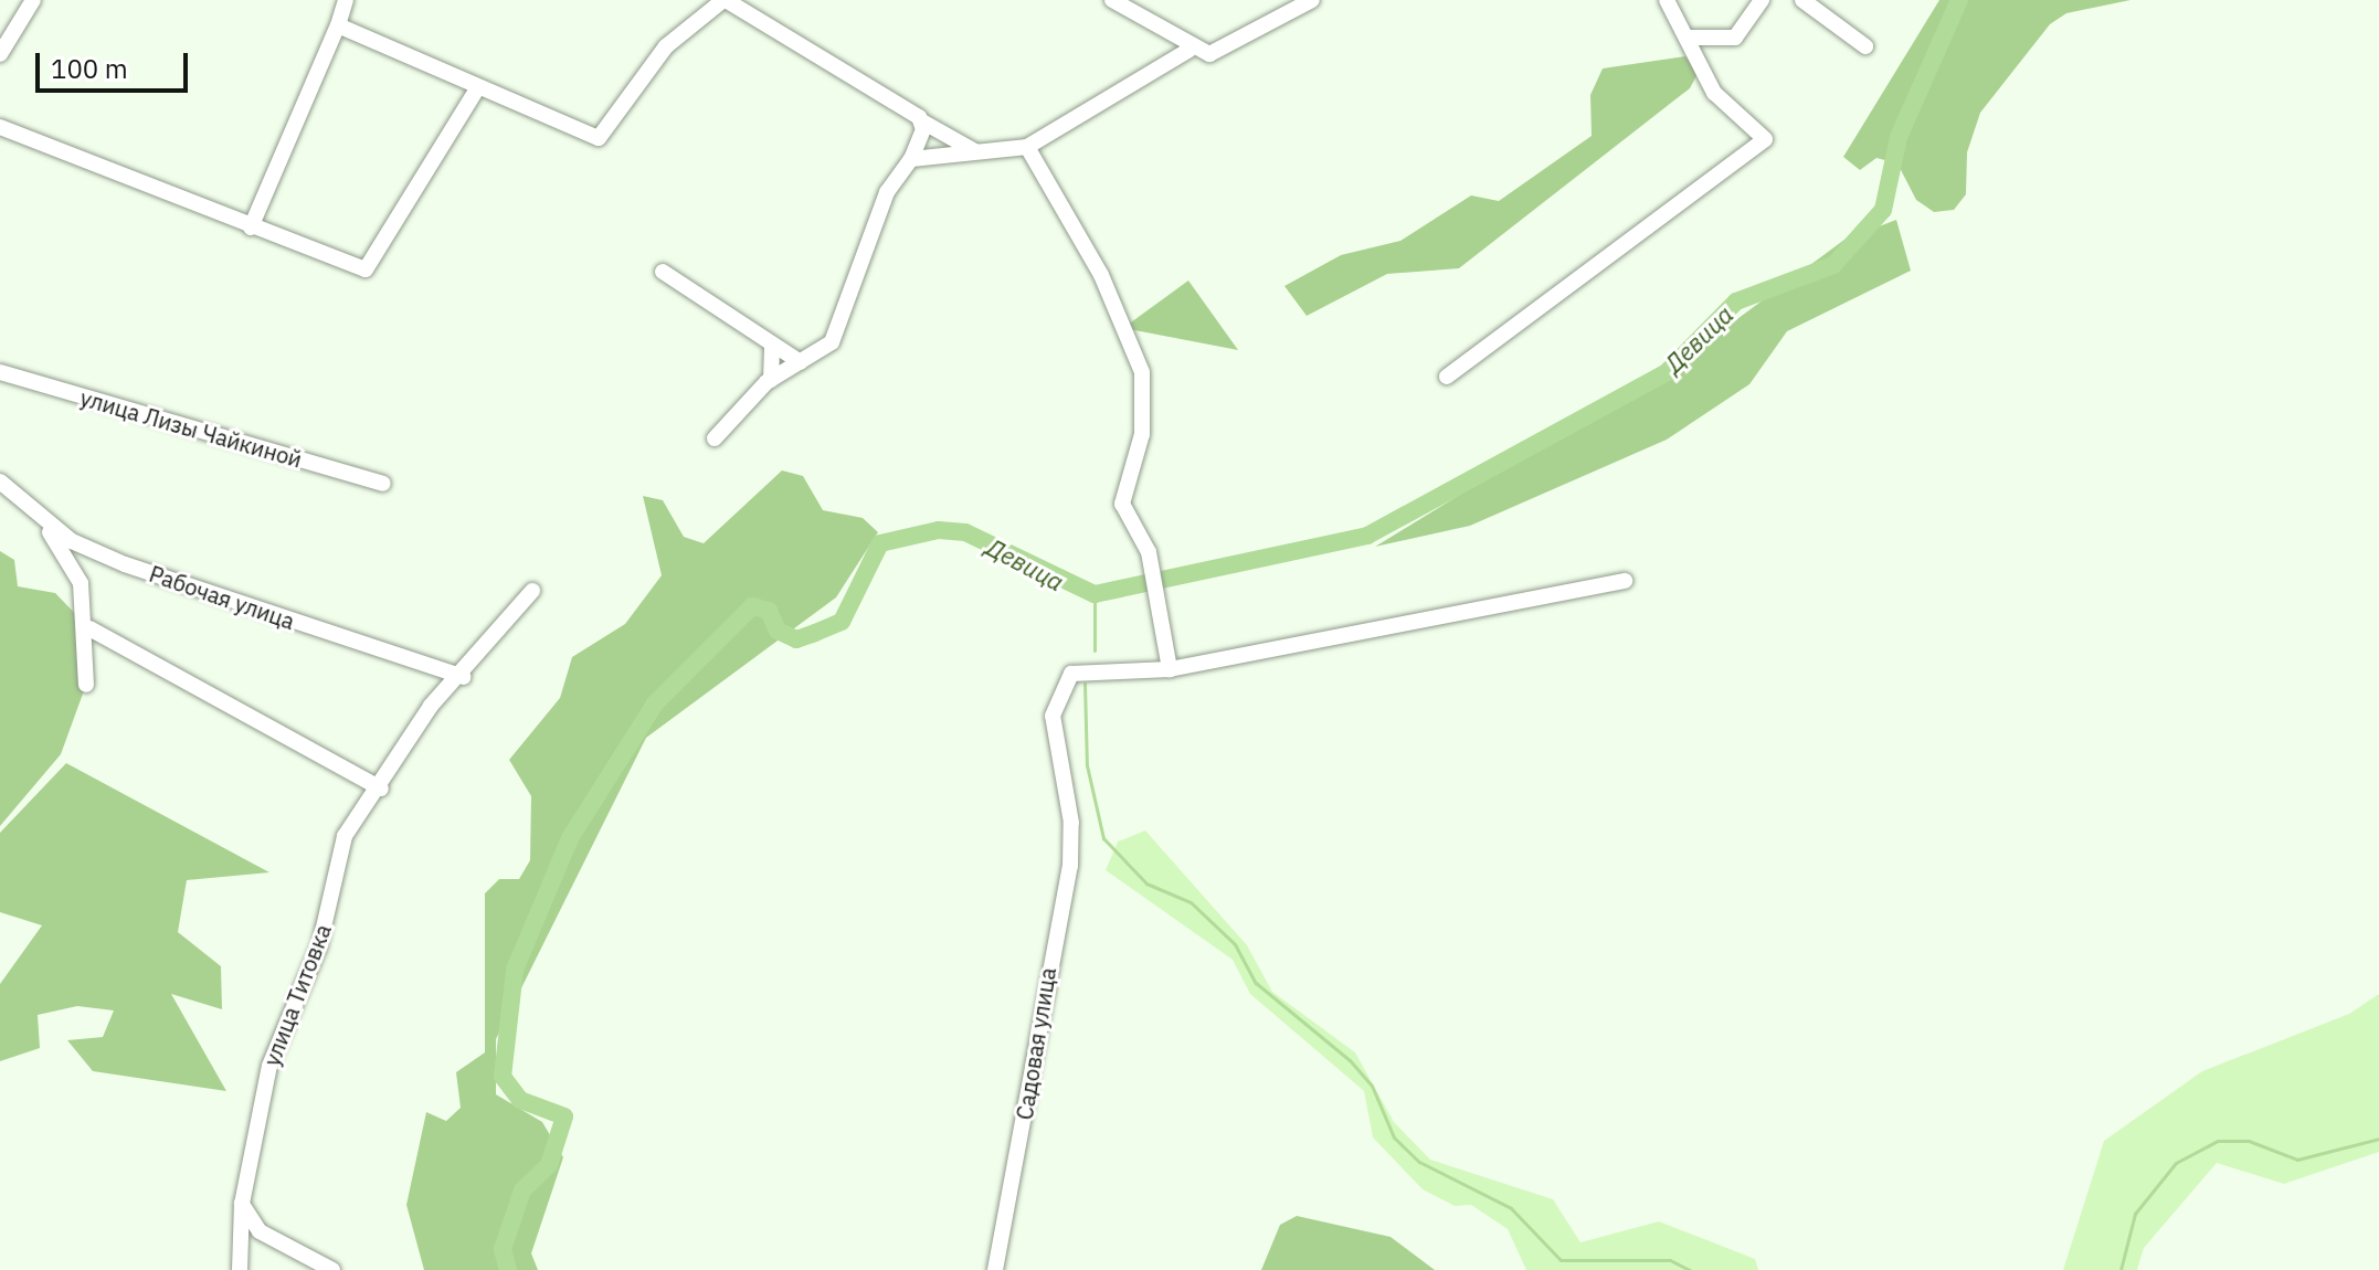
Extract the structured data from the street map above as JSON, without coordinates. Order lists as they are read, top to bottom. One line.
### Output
{"streets":{"street":["улица Лизы Чайкиной","Рабочая улица","улица Титовка","Садовая улица"]},"crossings":[["Рабочая улица","улица Титовка"]],"water":["Девица"],"scale_bar":"100 m"}
